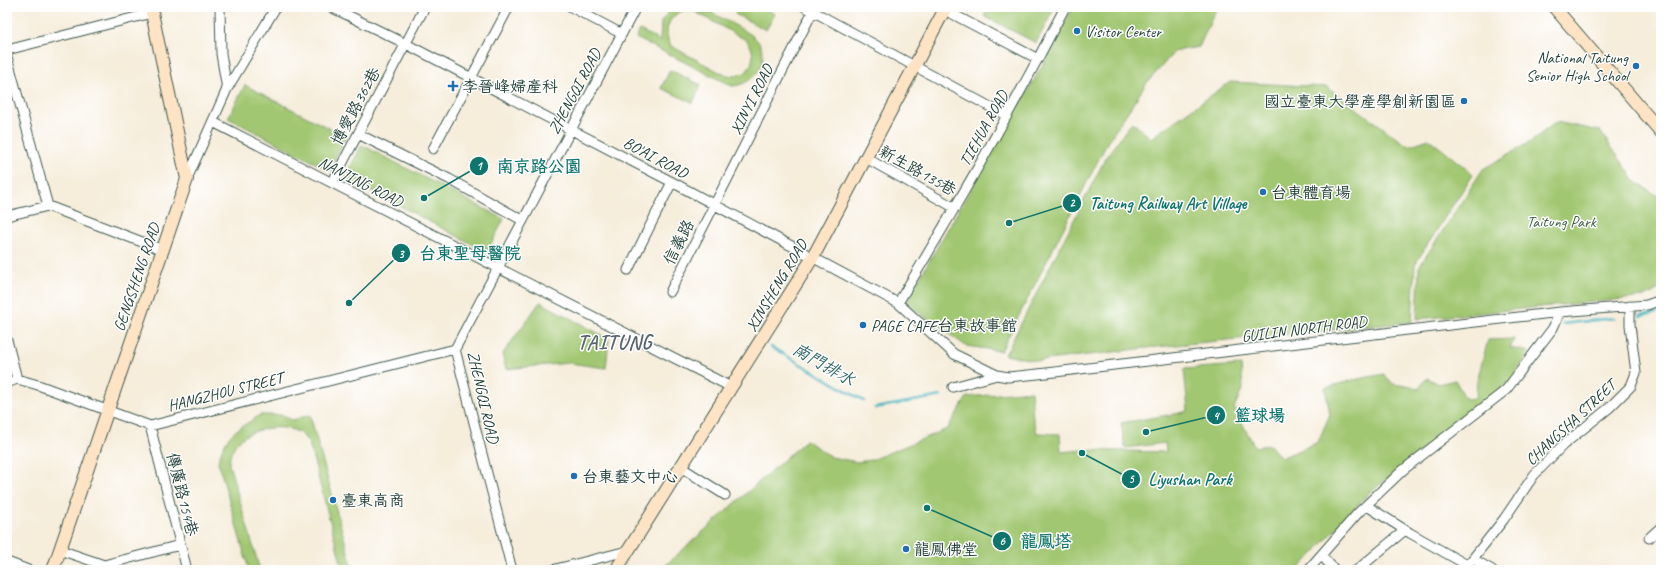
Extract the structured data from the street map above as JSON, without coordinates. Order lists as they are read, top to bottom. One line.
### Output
{"streets":{"street":["ZHENGQI ROAD","XINYI ROAD","博愛路362巷","TIEHUA ROAD","BO'AI ROAD","新生路135巷","NANJING ROAD","信義路","GENGSHENG ROAD","XINSHENG ROAD","GUILIN NORTH ROAD","HANGZHOU STREET","CHANGSHA STREET","傳廣路154巷"]},"crossings":[["ZHENGQI ROAD","BO'AI ROAD"],["ZHENGQI ROAD","NANJING ROAD"],["ZHENGQI ROAD","HANGZHOU STREET"],["XINYI ROAD","BO'AI ROAD"],["XINYI ROAD","信義路"],["博愛路362巷","BO'AI ROAD"],["博愛路362巷","NANJING ROAD"],["TIEHUA ROAD","BO'AI ROAD"],["TIEHUA ROAD","新生路135巷"],["BO'AI ROAD","信義路"],["BO'AI ROAD","XINSHENG ROAD"],["BO'AI ROAD","GUILIN NORTH ROAD"],["新生路135巷","XINSHENG ROAD"],["NANJING ROAD","GENGSHENG ROAD"],["NANJING ROAD","XINSHENG ROAD"],["GENGSHENG ROAD","HANGZHOU STREET"],["GUILIN NORTH ROAD","CHANGSHA STREET"],["HANGZHOU STREET","傳廣路154巷"]],"districts":["TAITUNG"],"water":["南門排水"],"parks":["Taitung Park"],"places":{"other":["Visitor Center","National Taitung Senior High School","國立臺東大學產學創新園區","台東體育場","南京路公園","Taitung Railway Art Village","台東聖母醫院","PAGE CAFE台東故事館","籃球場","Liyushan Park","台東藝文中心","臺東高商","龍鳳塔","龍鳳佛堂"],"health":["李晉峰婦產科"]}}
